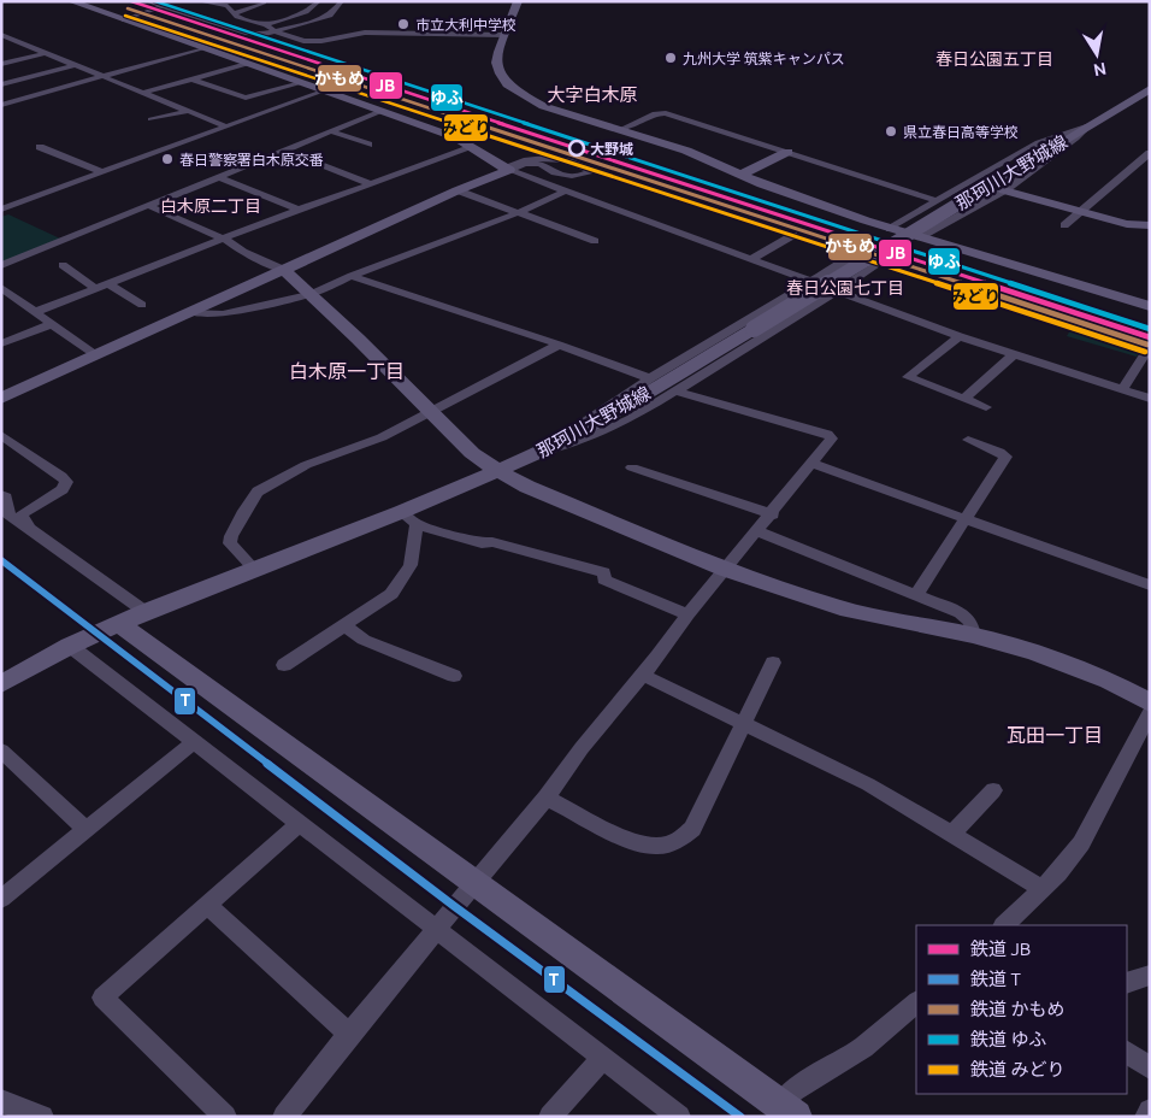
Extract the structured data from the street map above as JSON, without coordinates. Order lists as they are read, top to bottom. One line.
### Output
{"streets":{"street":["那珂川大野城線"]},"districts":["春日公園五丁目","大字白木原","白木原二丁目","春日公園七丁目","白木原一丁目","瓦田一丁目"],"places":["市立大利中学校","九州大学 筑紫キャンパス","県立春日高等学校","大野城","春日警察署白木原交番"],"lines":["rail line JB","rail line ゆふ","rail line かもめ","rail line みどり","rail line T"],"legend":["鉄道 JB","鉄道 T","鉄道 かもめ","鉄道 ゆふ","鉄道 みどり"],"north":"bottom"}
